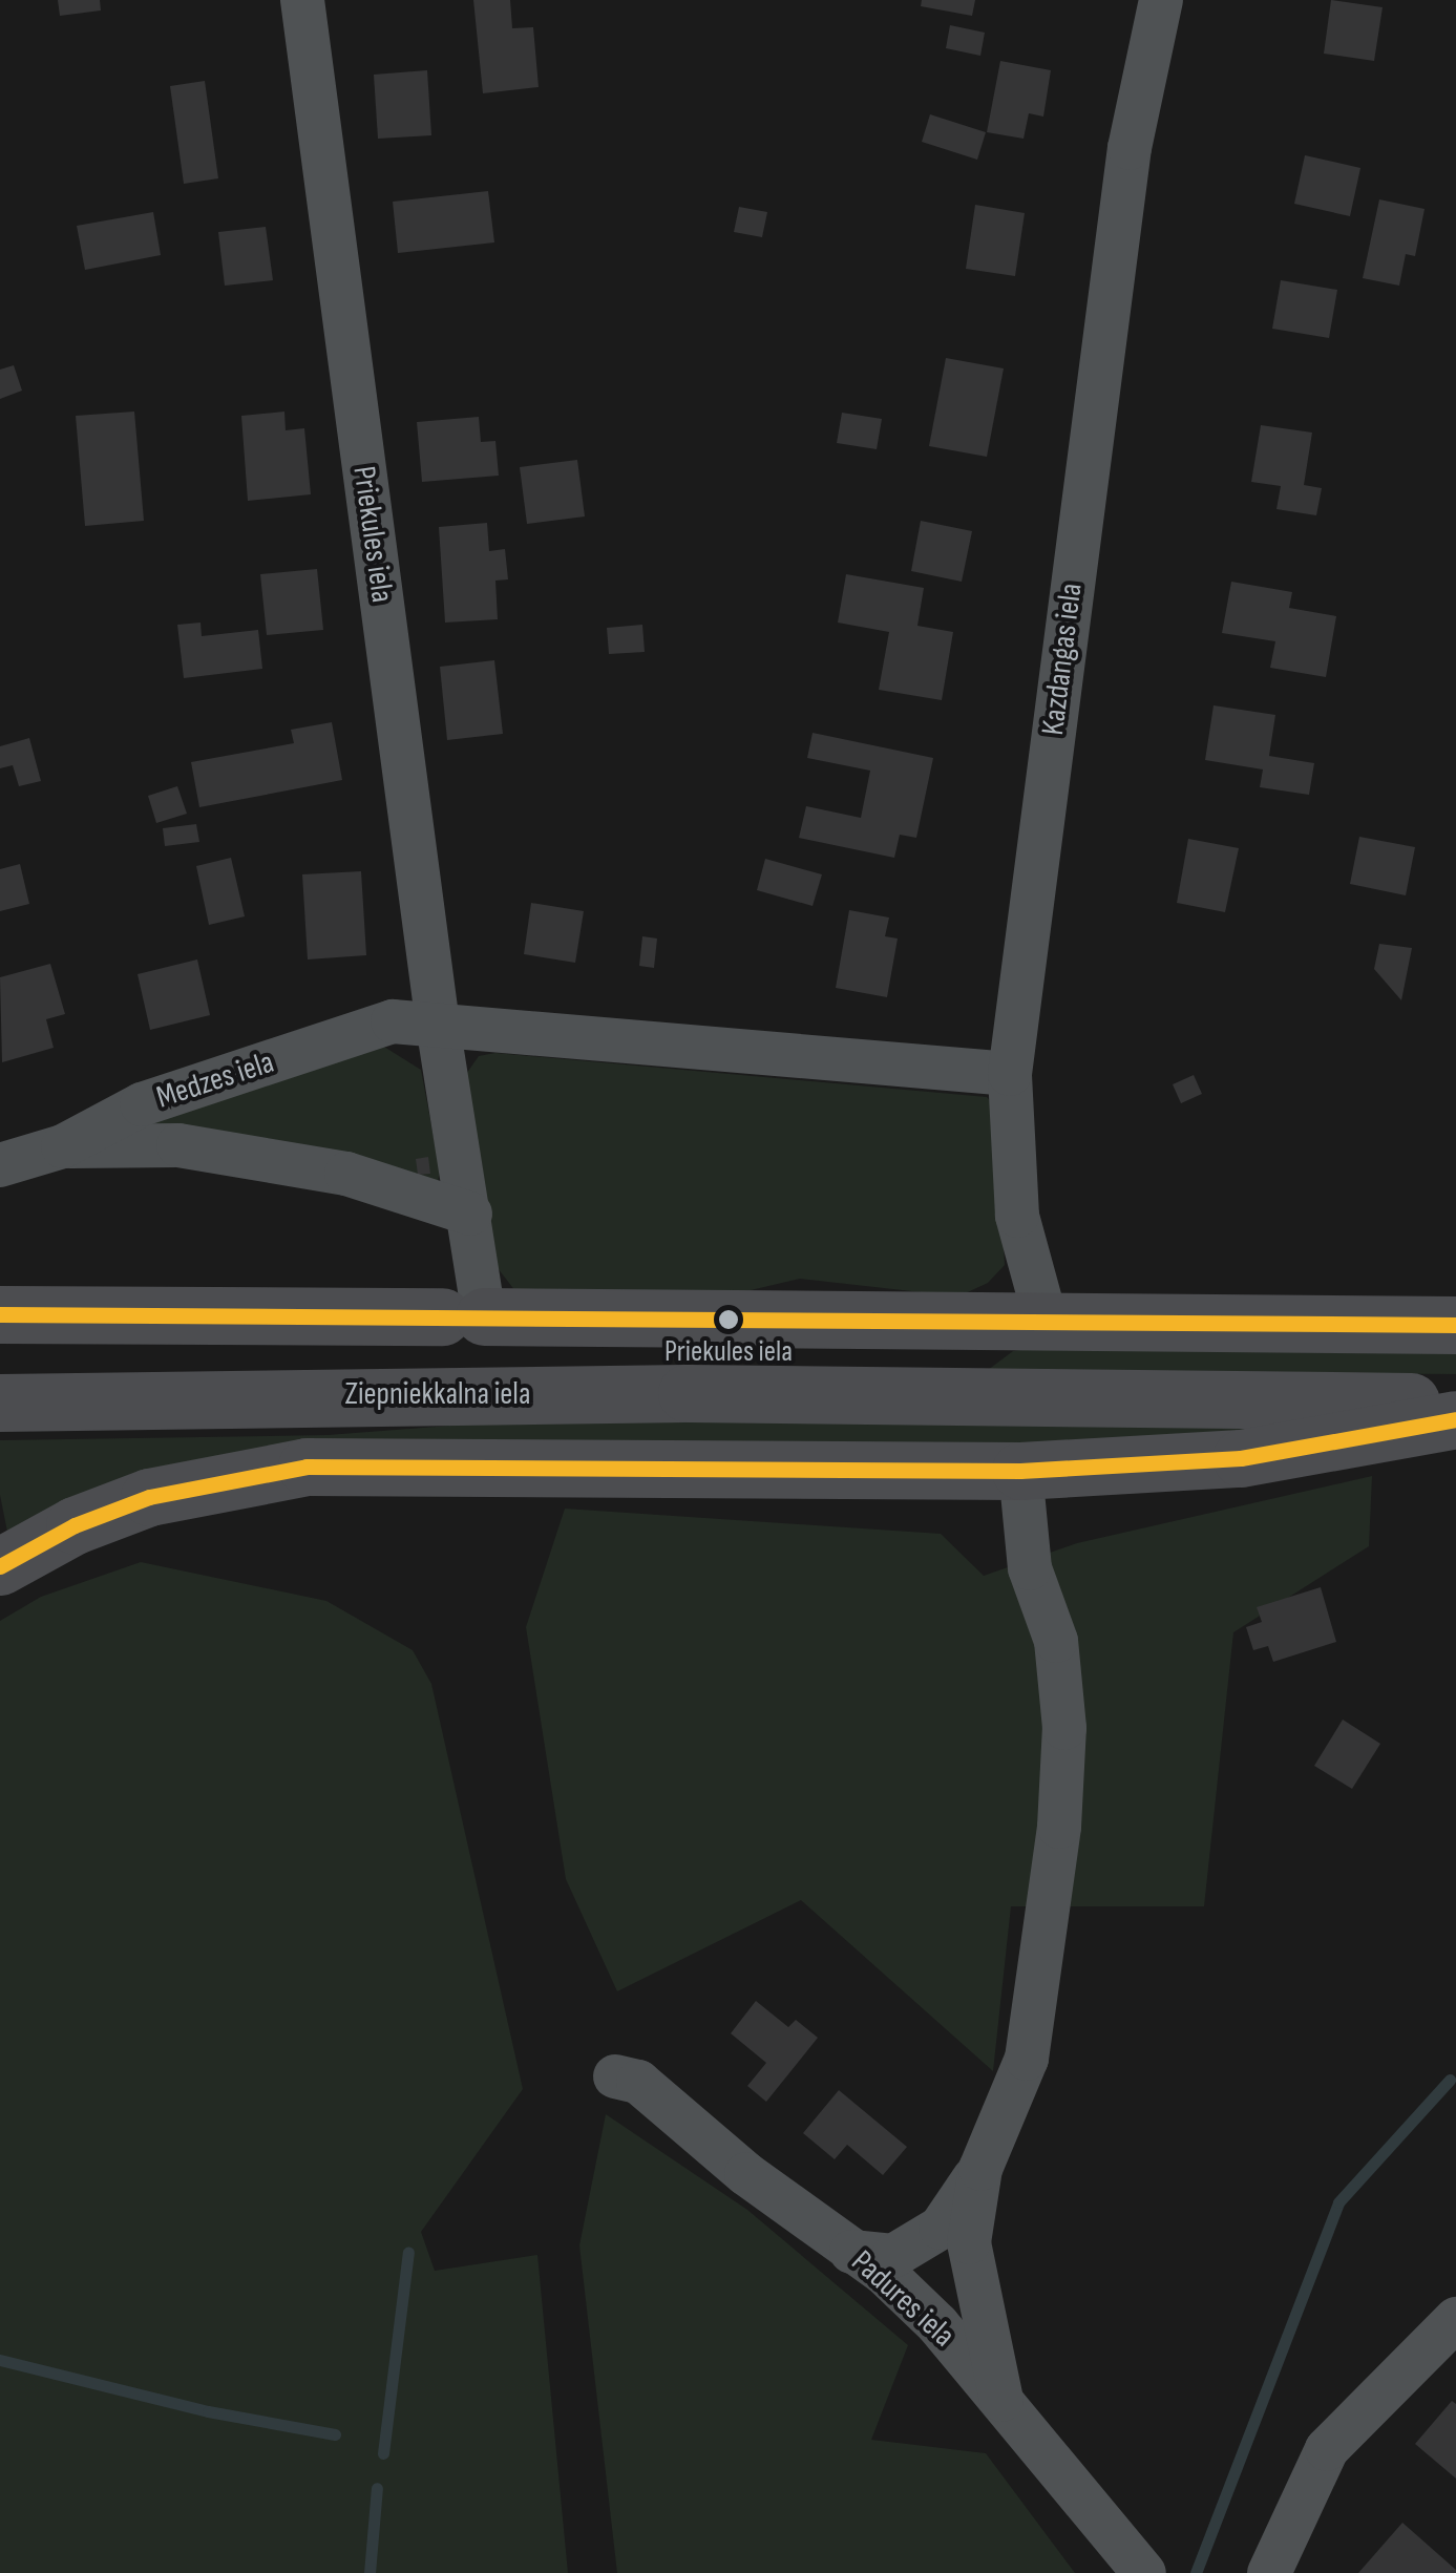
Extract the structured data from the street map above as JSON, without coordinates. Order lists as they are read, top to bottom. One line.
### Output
{"streets":{"highway":["Ziepniekkalna iela"],"street":["Priekules iela","Kazdangas iela","Medzes iela","Padures iela"]},"crossings":[["Priekules iela","Medzes iela"],["Priekules iela","Ziepniekkalna iela"],["Kazdangas iela","Medzes iela"],["Kazdangas iela","Ziepniekkalna iela"]],"places":["Priekules iela"]}
